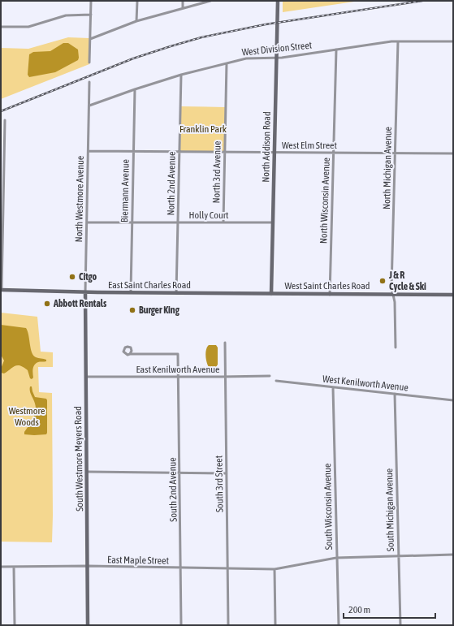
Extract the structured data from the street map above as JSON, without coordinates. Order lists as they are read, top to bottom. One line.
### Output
{"streets":{"street":["West Division Street","West Elm Street","North Addison Road","North Michigan Avenue","North 3rd Avenue","North 2nd Avenue","Biermann Avenue","North Westmore Avenue","North Wisconsin Avenue","Holly Court","East Saint Charles Road","West Saint Charles Road","East Kenilworth Avenue","West Kenilworth Avenue","South Westmore Meyers Road","South 3rd Street","South 2nd Avenue","South Wisconsin Avenue","South Michigan Avenue","East Maple Street"]},"crossings":[["West Division Street","North Addison Road"],["West Division Street","North Michigan Avenue"],["West Division Street","North 3rd Avenue"],["West Division Street","North 2nd Avenue"],["West Division Street","Biermann Avenue"],["West Division Street","North Westmore Avenue"],["West Division Street","North Wisconsin Avenue"],["West Elm Street","North Addison Road"],["West Elm Street","North Michigan Avenue"],["West Elm Street","North 3rd Avenue"],["West Elm Street","North 2nd Avenue"],["West Elm Street","Biermann Avenue"],["West Elm Street","North Westmore Avenue"],["West Elm Street","North Wisconsin Avenue"],["North Addison Road","Holly Court"],["North Addison Road","West Saint Charles Road"],["North Michigan Avenue","West Saint Charles Road"],["North 3rd Avenue","Holly Court"],["North 2nd Avenue","Holly Court"],["North 2nd Avenue","East Saint Charles Road"],["Biermann Avenue","Holly Court"],["Biermann Avenue","East Saint Charles Road"],["North Westmore Avenue","Holly Court"],["North Westmore Avenue","East Saint Charles Road"],["North Westmore Avenue","South Westmore Meyers Road"],["North Wisconsin Avenue","West Saint Charles Road"],["East Saint Charles Road","West Saint Charles Road"],["East Saint Charles Road","South Westmore Meyers Road"],["East Kenilworth Avenue","South Westmore Meyers Road"],["East Kenilworth Avenue","South 3rd Street"],["East Kenilworth Avenue","South 2nd Avenue"],["West Kenilworth Avenue","South Wisconsin Avenue"],["West Kenilworth Avenue","South Michigan Avenue"],["South Westmore Meyers Road","East Maple Street"],["South 3rd Street","East Maple Street"],["South 2nd Avenue","East Maple Street"],["South Wisconsin Avenue","East Maple Street"],["South Michigan Avenue","East Maple Street"]],"parks":["Franklin Park","Westmore Woods"],"places":["Citgo","J & R Cycle & Ski","Abbott Rentals","Burger King"],"scale_bar":"200 m"}
